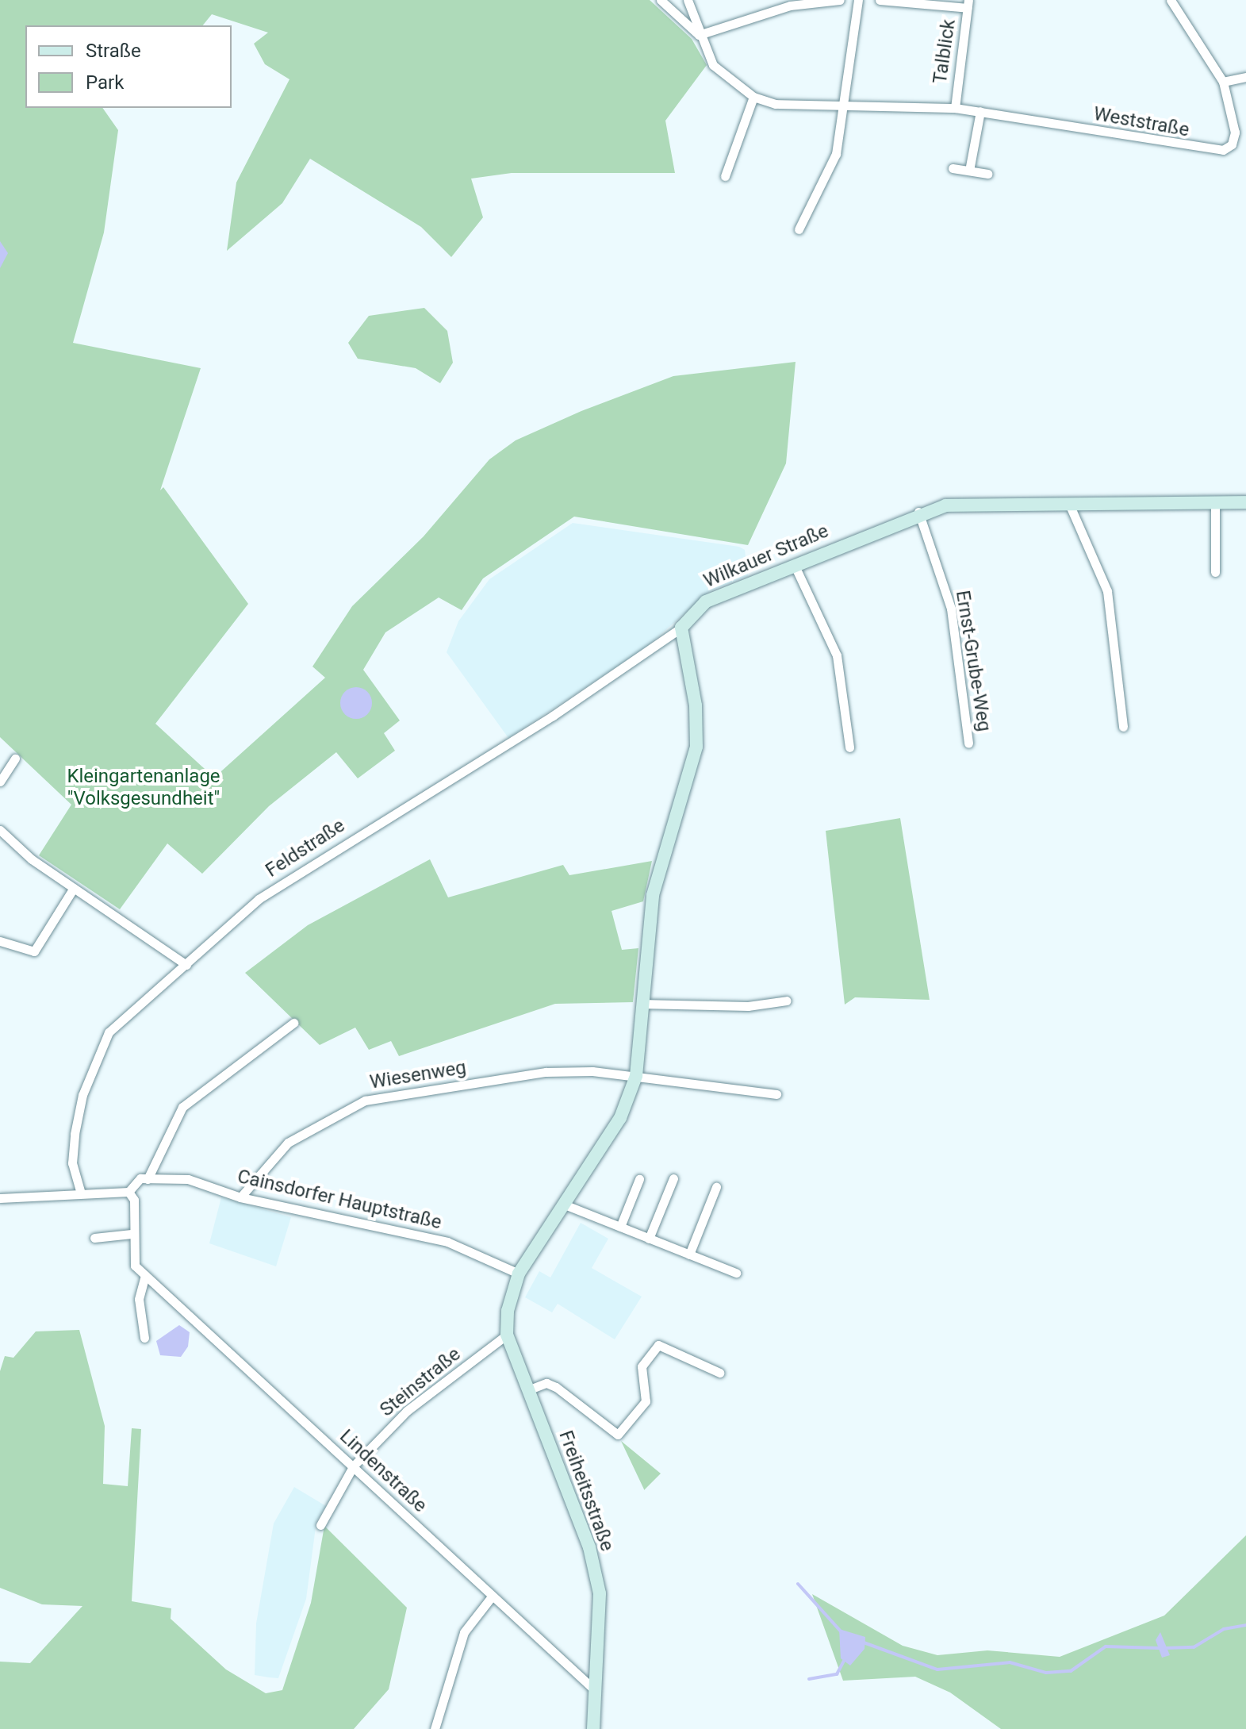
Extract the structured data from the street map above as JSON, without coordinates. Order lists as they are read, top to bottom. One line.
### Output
{"streets":{"street":["Talblick","Weststraße","Wilkauer Straße","Ernst-Grube-Weg","Feldstraße","Wiesenweg","Cainsdorfer Hauptstraße","Steinstraße","Lindenstraße","Freiheitsstraße"]},"crossings":[["Talblick","Weststraße"],["Wilkauer Straße","Ernst-Grube-Weg"],["Wilkauer Straße","Feldstraße"],["Wiesenweg","Cainsdorfer Hauptstraße"],["Steinstraße","Lindenstraße"],["Steinstraße","Freiheitsstraße"],["Lindenstraße","Freiheitsstraße"]],"parks":["Kleingartenanlage \"Volksgesundheit\""],"legend":["Straße","Park"]}
